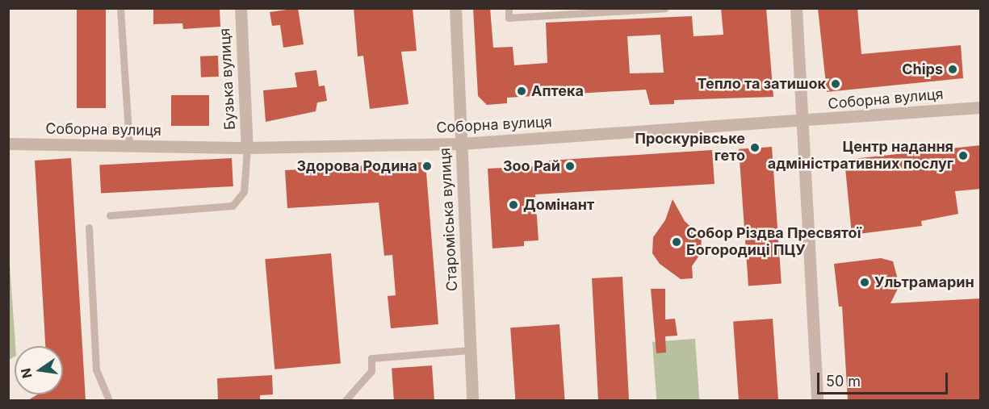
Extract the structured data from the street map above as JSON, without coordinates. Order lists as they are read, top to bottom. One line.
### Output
{"streets":{"street":["Бузька вулиця","Соборна вулиця","Староміська вулиця"]},"crossings":[["Бузька вулиця","Соборна вулиця"],["Соборна вулиця","Староміська вулиця"]],"places":["Chips","Тепло та затишок","Аптека","Проскурівське гето","Центр надання адміністративних послуг","Здорова Родина","Зоо Рай","Домінант","Собор Різдва Пресвятої Богородиці ПЦУ","Ультрамарин"],"scale_bar":"50 m","north":"left"}
